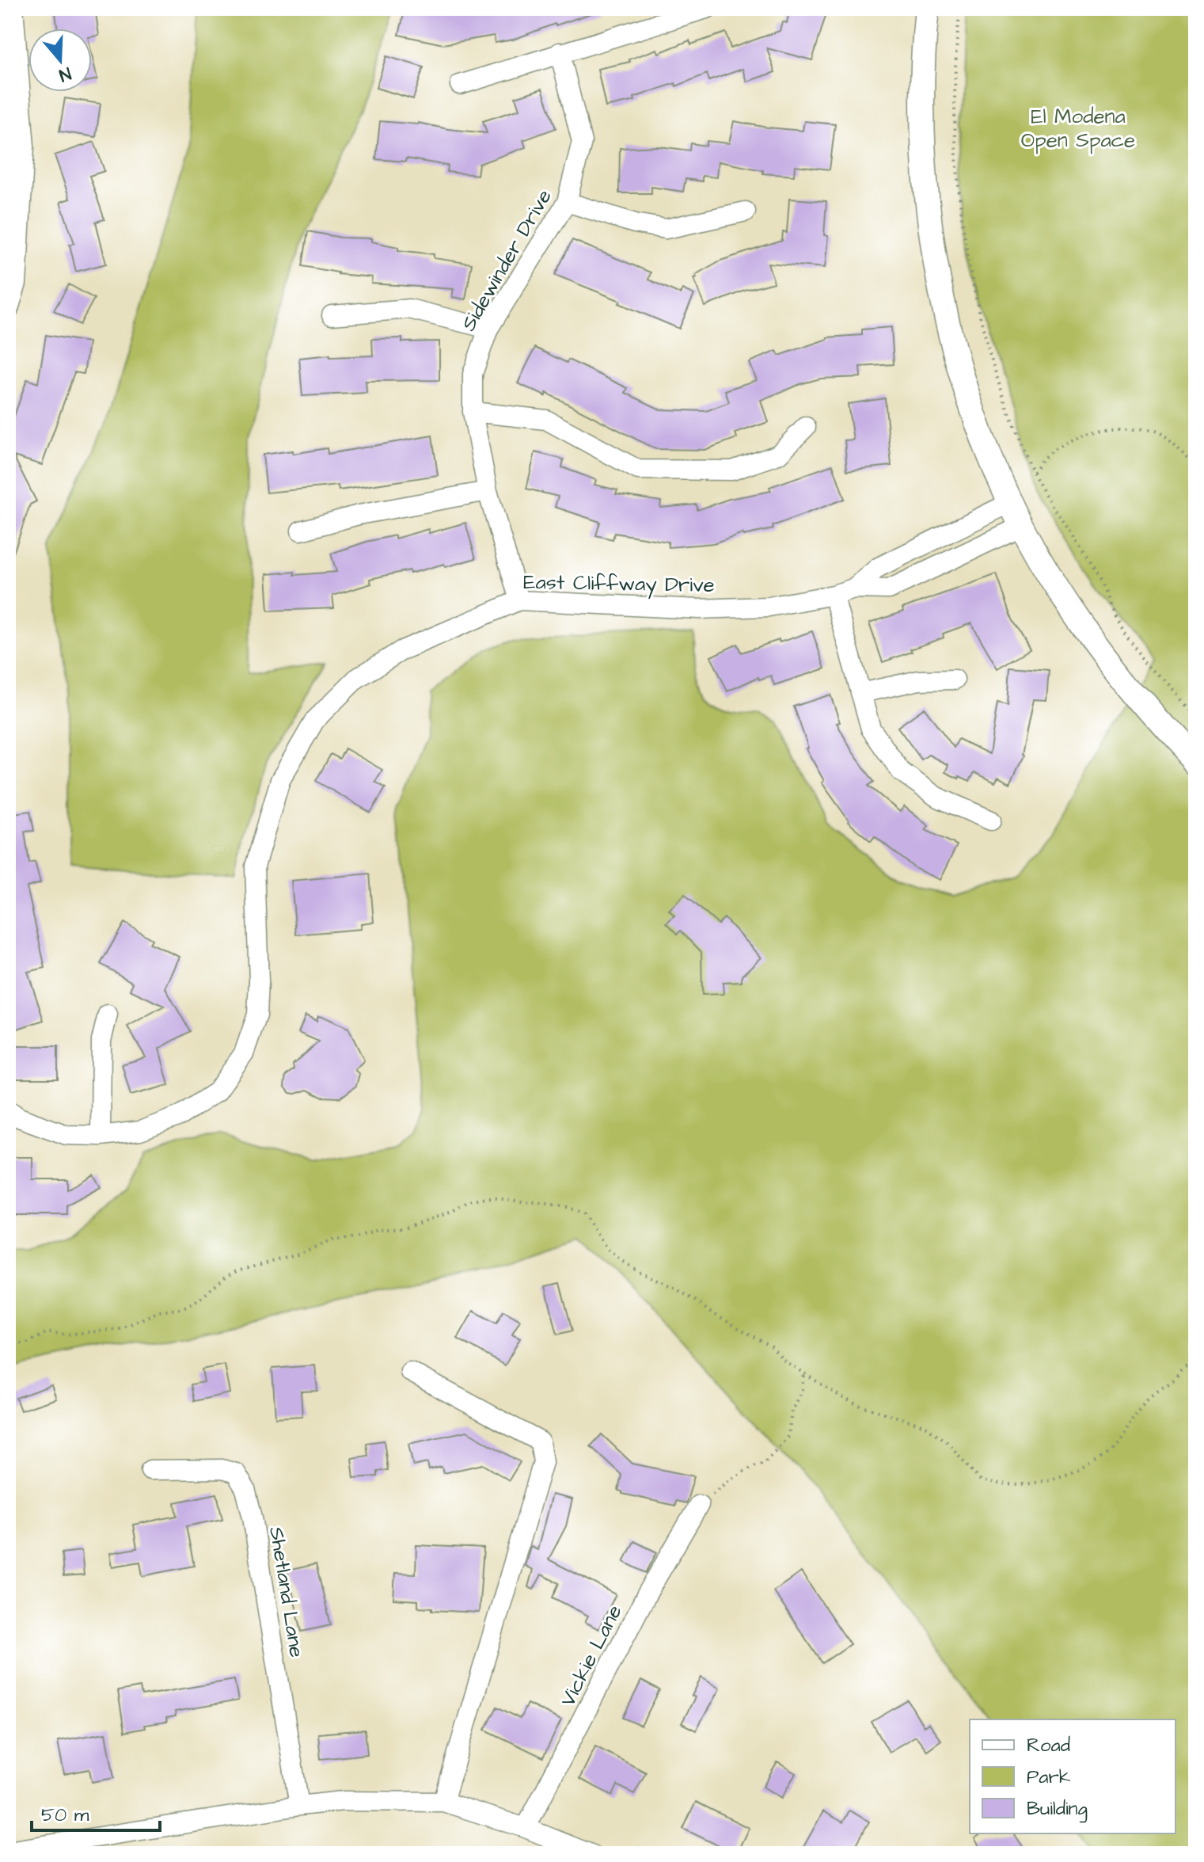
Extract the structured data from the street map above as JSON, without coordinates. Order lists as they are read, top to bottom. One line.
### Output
{"streets":{"street":["Sidewinder Drive","East Cliffway Drive","Shetland Lane","Vickie Lane"]},"crossings":[["Sidewinder Drive","East Cliffway Drive"]],"parks":["El Modena Open Space"],"legend":["Road","Park","Building"],"scale_bar":"50 m","north":"bottom"}
